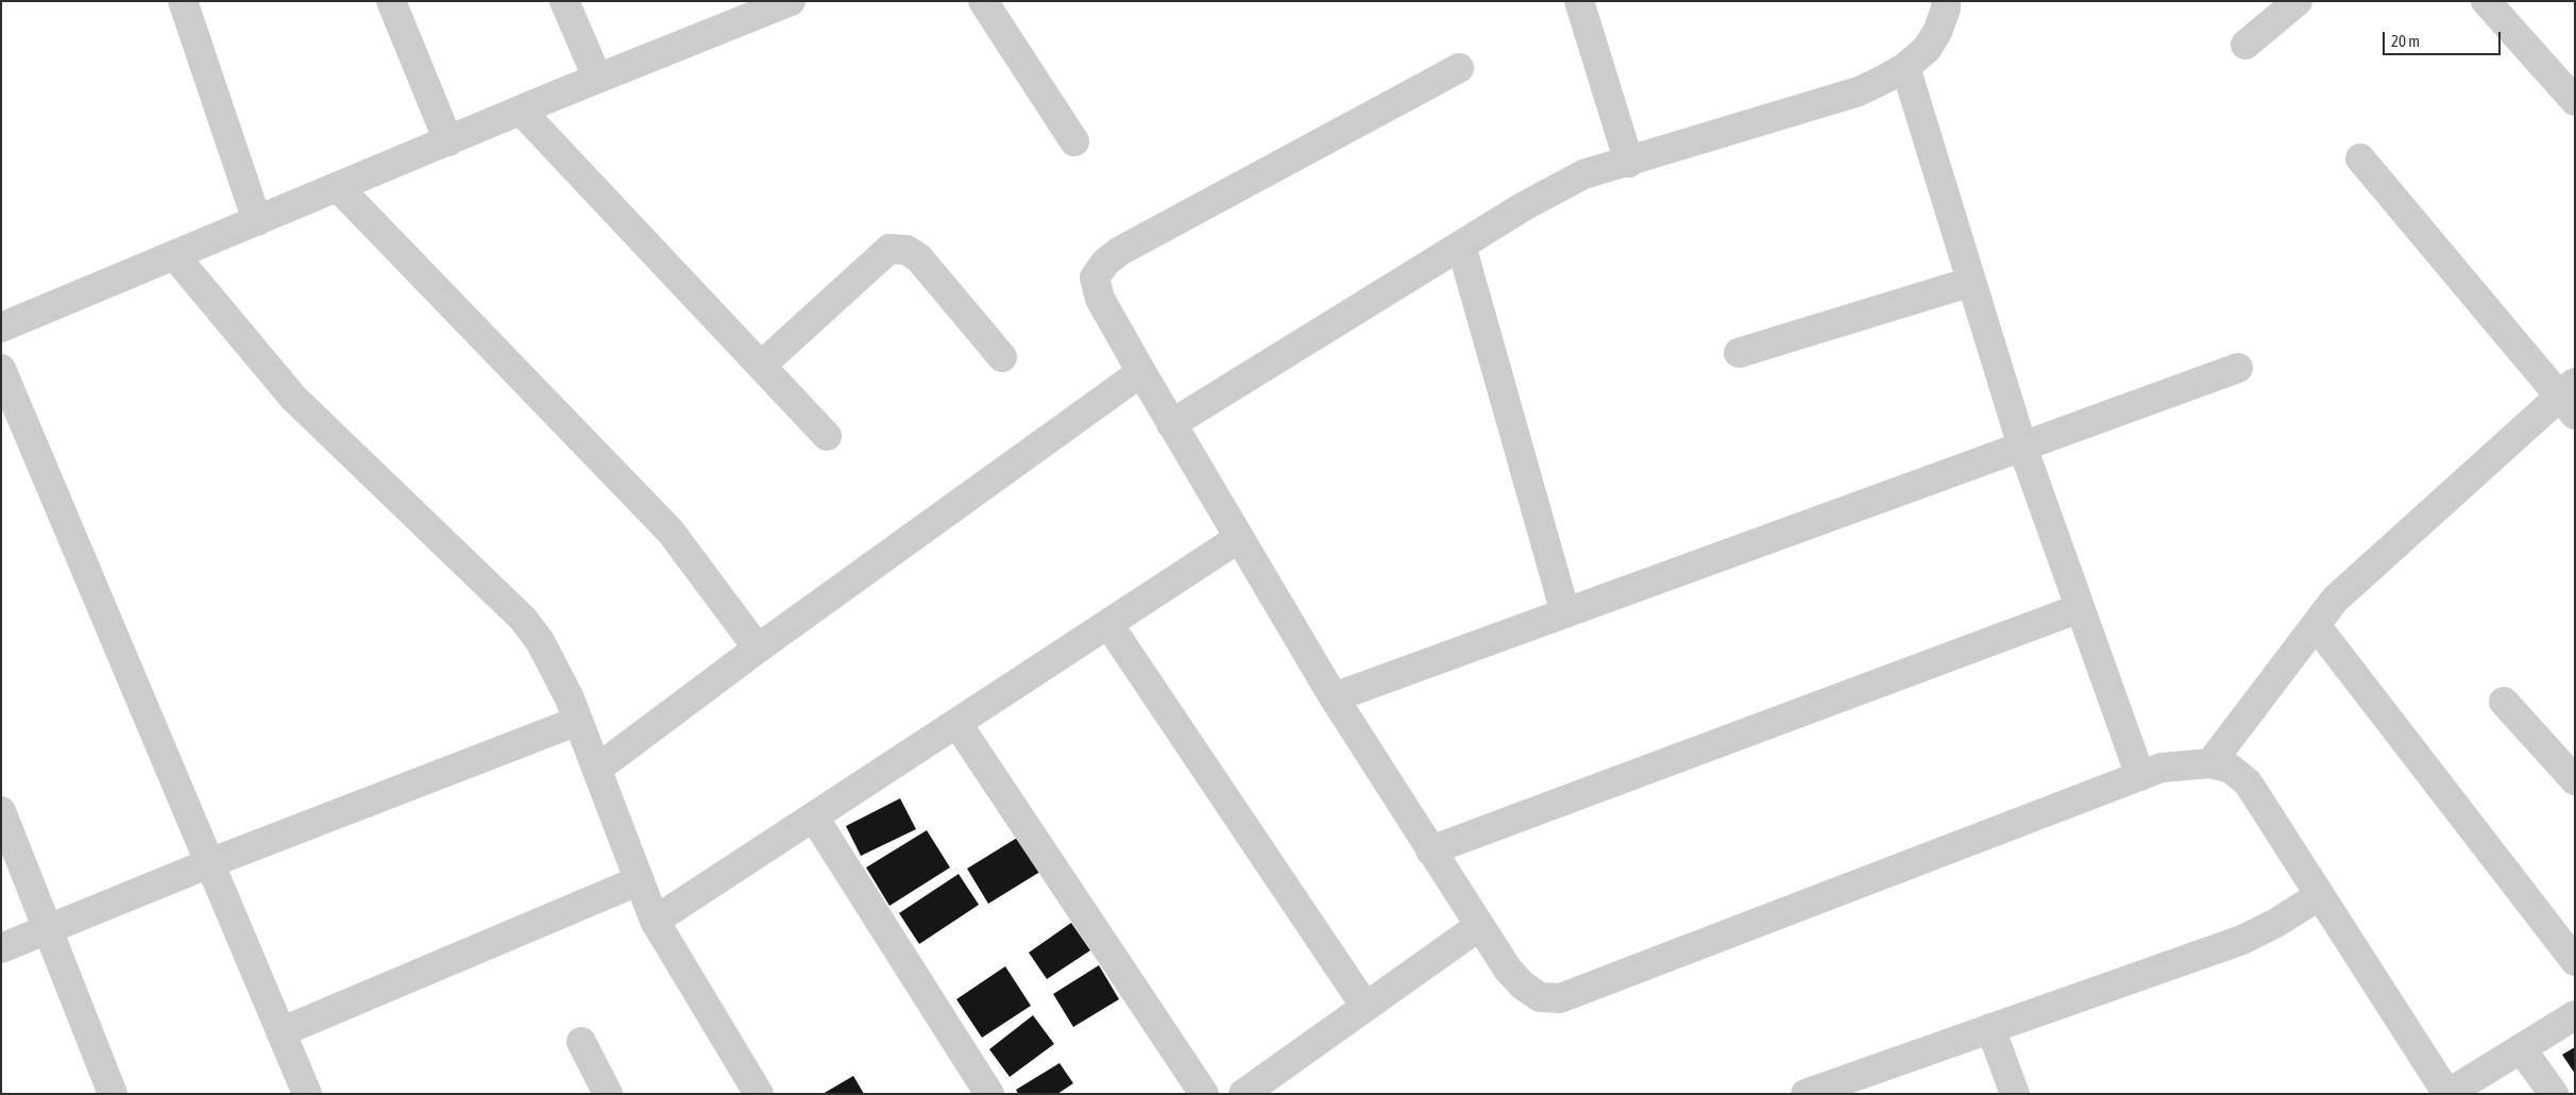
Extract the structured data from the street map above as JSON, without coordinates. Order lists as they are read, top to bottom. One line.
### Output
{"scale_bar":"20 m"}
